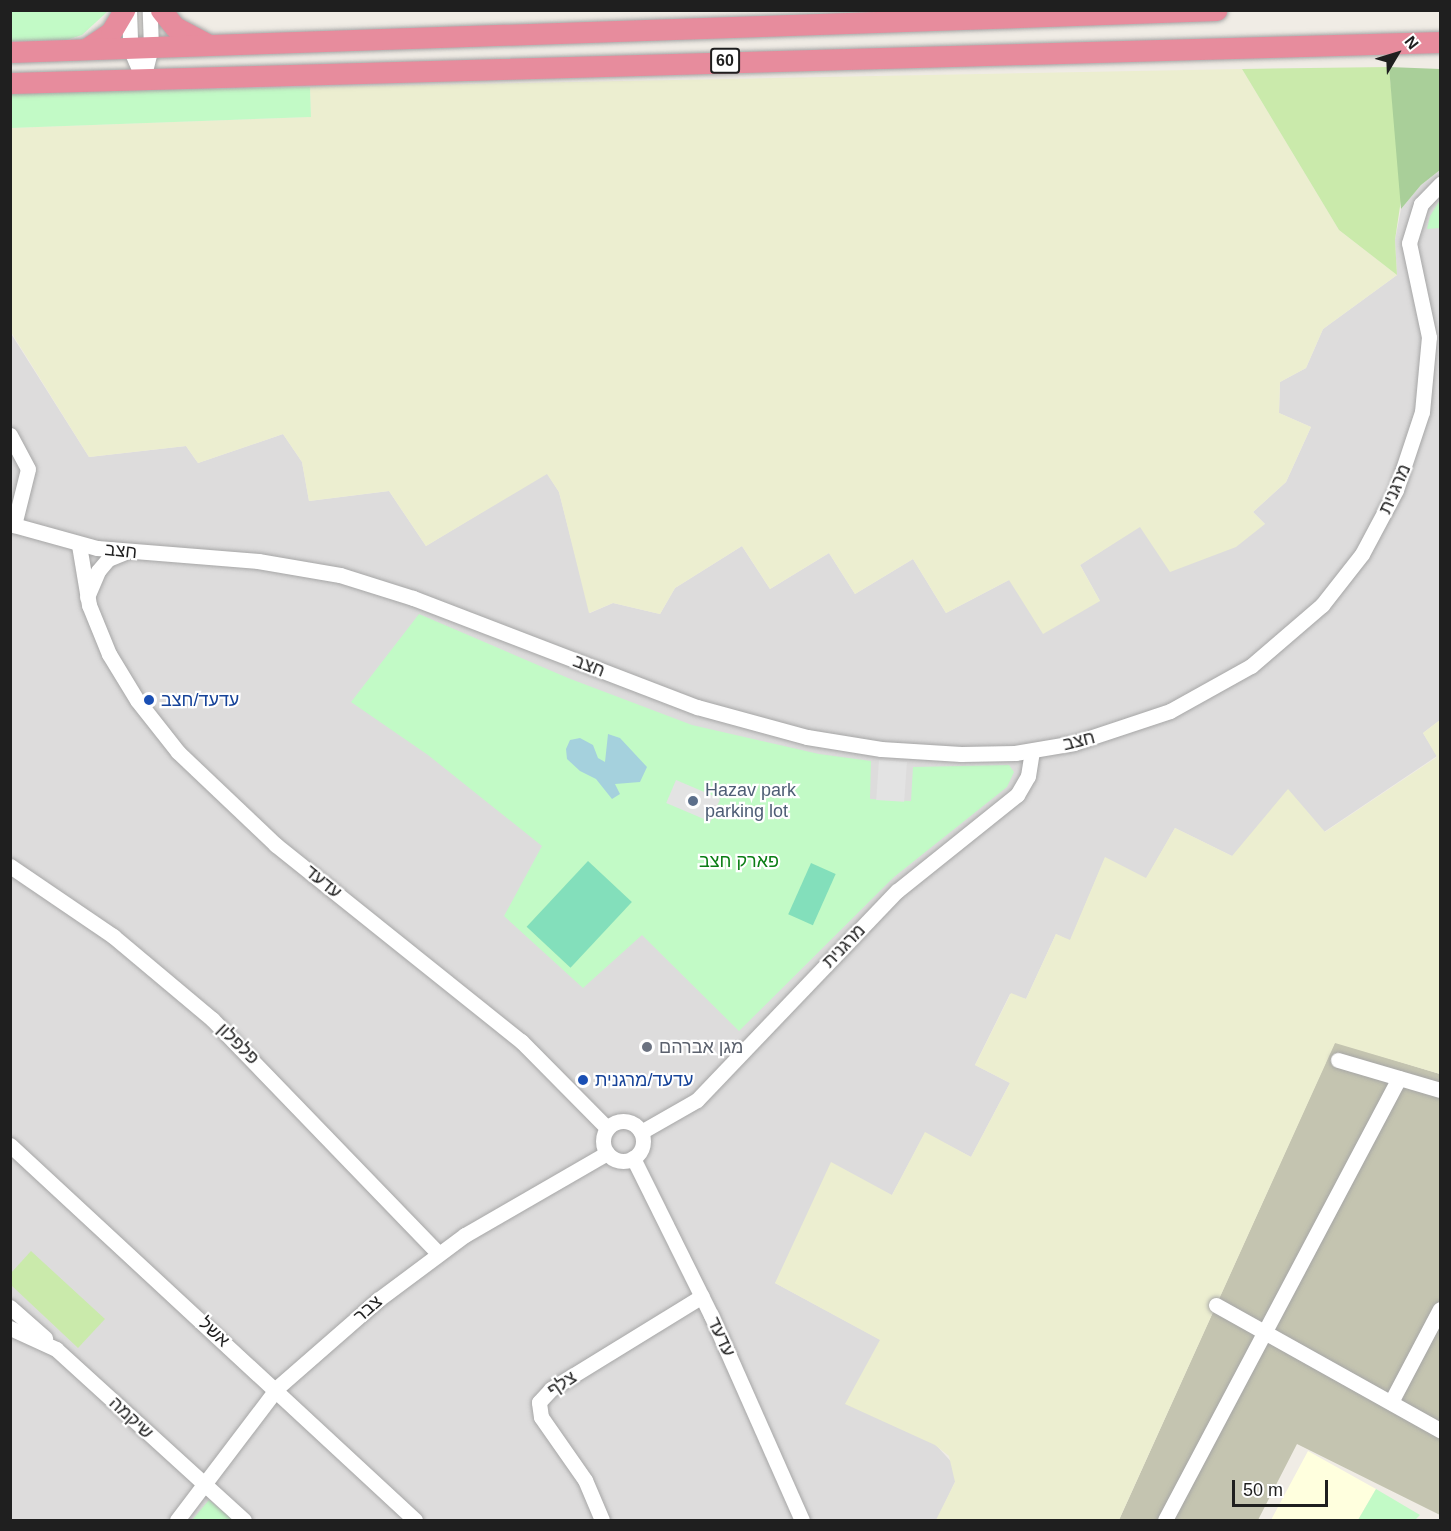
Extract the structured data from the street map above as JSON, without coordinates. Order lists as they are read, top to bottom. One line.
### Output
{"streets":{"highway":["60"],"street":["מרגנית","חצב","עדעד","פלפלון","צבר","אשל","צלף","שיקמה"]},"crossings":[["מרגנית","חצב"],["מרגנית","עדעד"],["מרגנית","צבר"],["חצב","עדעד"],["עדעד","צבר"],["עדעד","צלף"],["פלפלון","צבר"],["צבר","אשל"],["צבר","שיקמה"]],"parks":["פארק חצב"],"places":["עדעד/חצב","Hazav park parking lot","מגן אברהם","עדעד/מרגנית"],"scale_bar":"50 m","north":"top right"}
